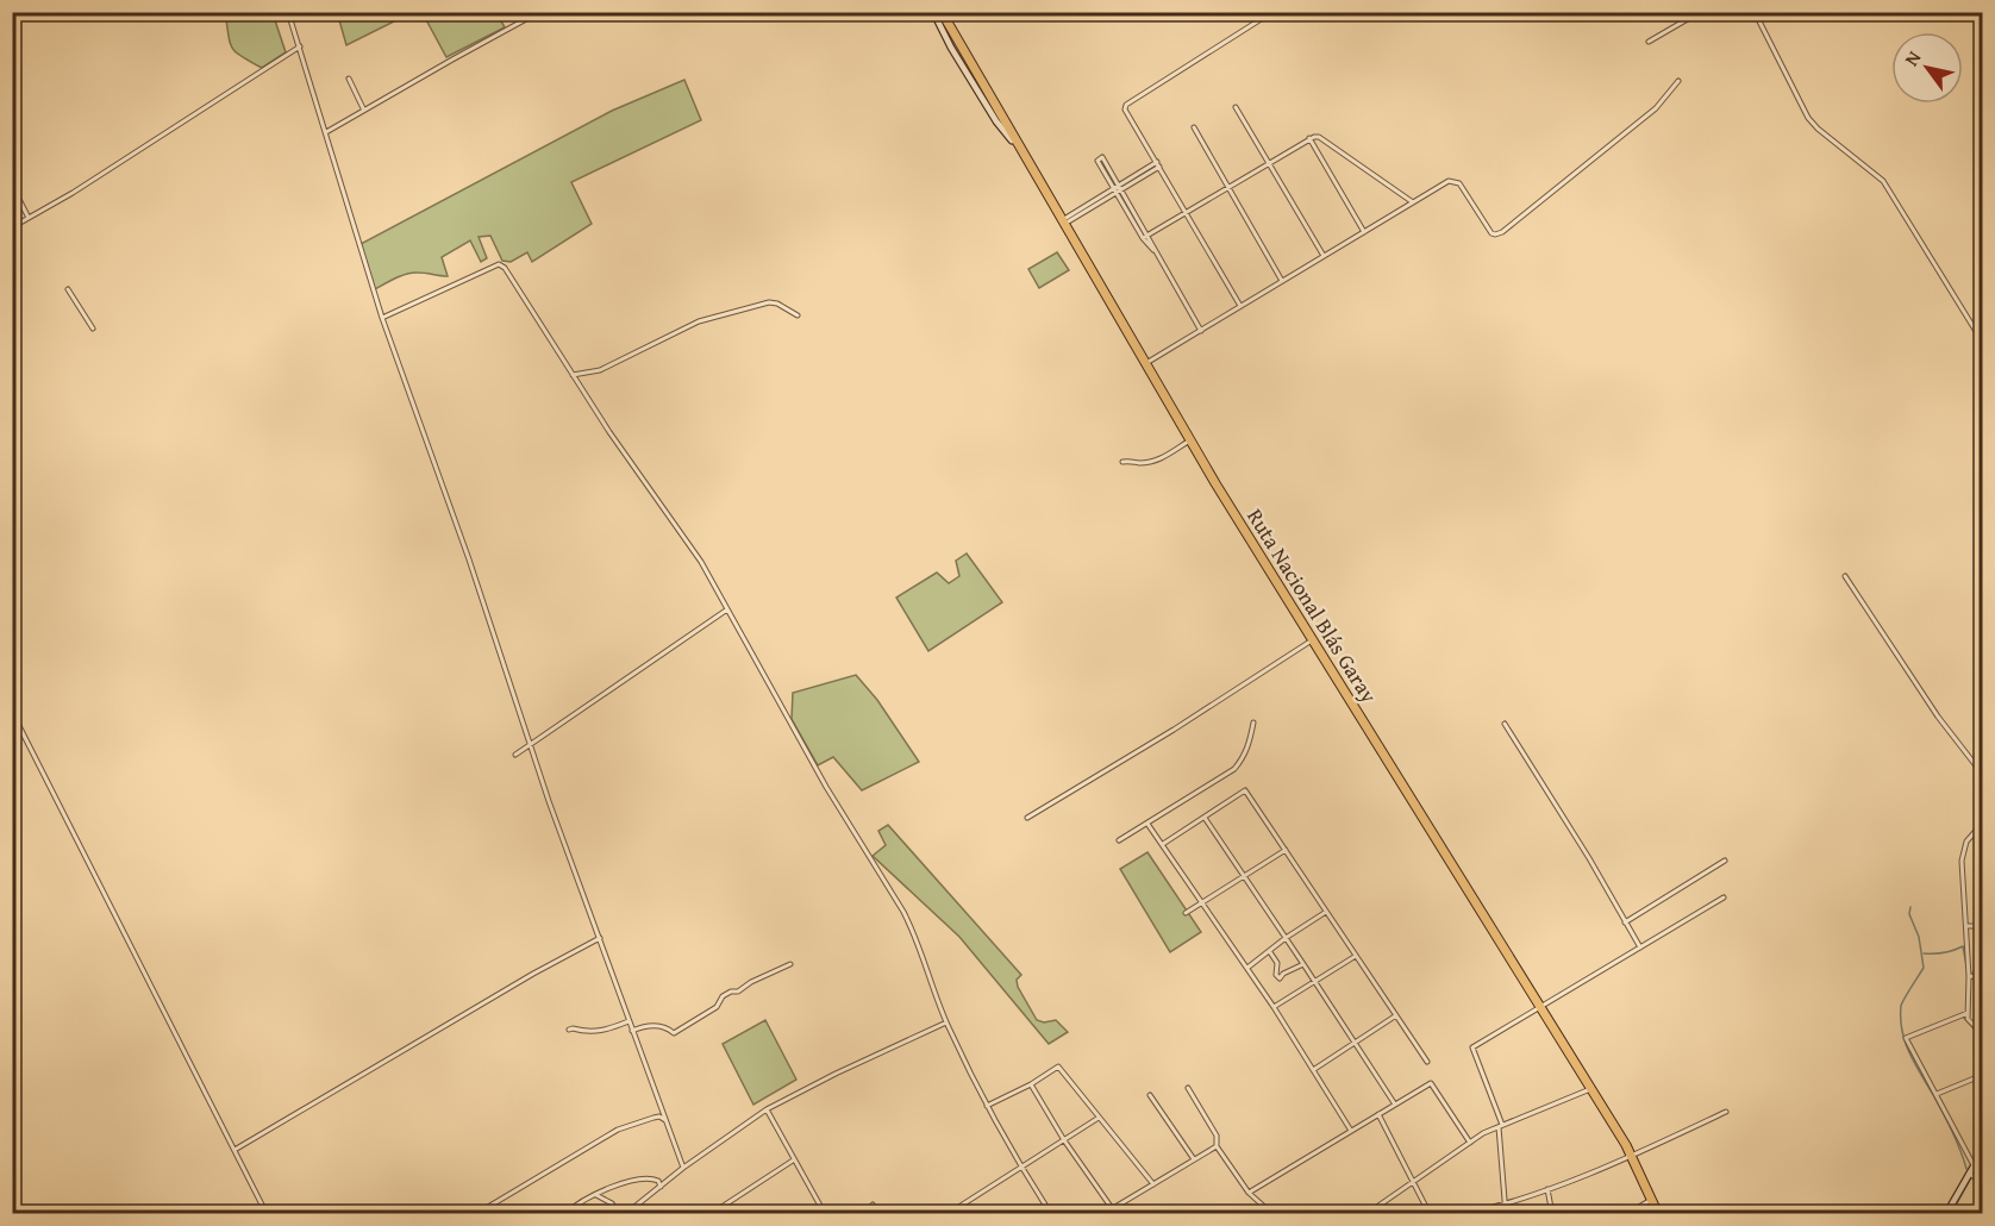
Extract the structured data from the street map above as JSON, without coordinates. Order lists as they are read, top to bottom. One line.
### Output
{"streets":{"highway":["Ruta Nacional Blás Garay"]},"north":"top left"}
